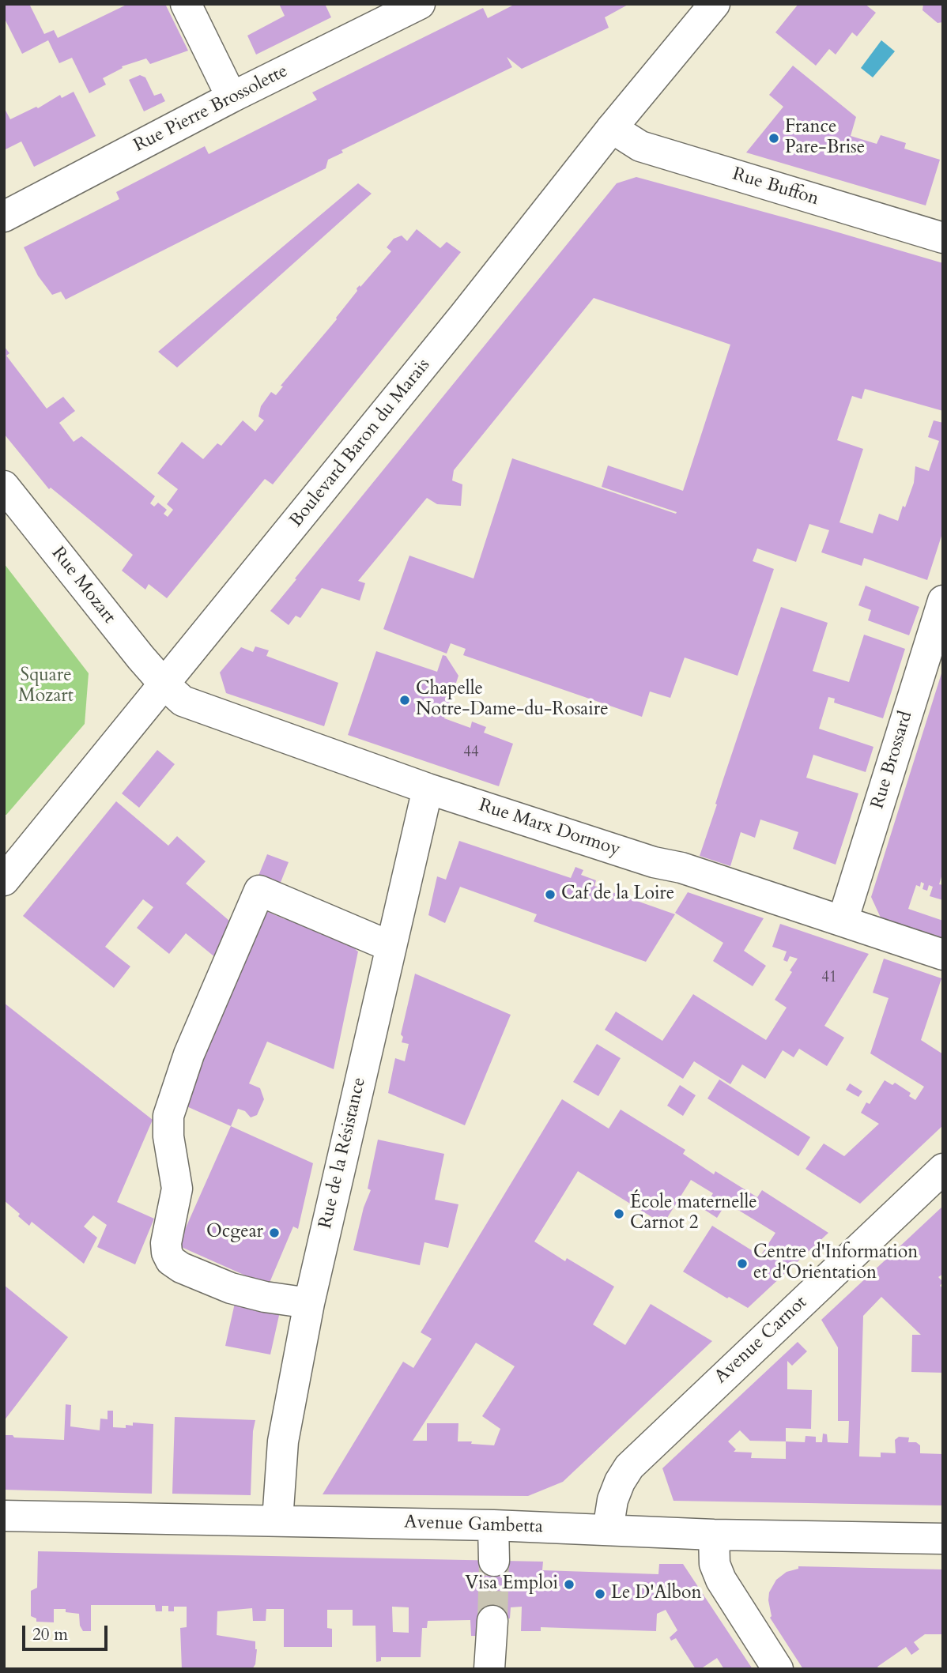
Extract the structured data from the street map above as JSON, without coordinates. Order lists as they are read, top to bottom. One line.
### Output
{"streets":{"street":["Rue Pierre Brossolette","Rue Buffon","Boulevard Baron du Marais","Rue Mozart","Rue Brossard","Rue Marx Dormoy","Rue de la Résistance","Avenue Carnot","Avenue Gambetta"]},"crossings":[["Rue Buffon","Boulevard Baron du Marais"],["Boulevard Baron du Marais","Rue Mozart"],["Boulevard Baron du Marais","Rue Marx Dormoy"],["Rue Mozart","Rue Marx Dormoy"],["Rue Brossard","Rue Marx Dormoy"],["Rue Marx Dormoy","Rue de la Résistance"],["Rue de la Résistance","Avenue Gambetta"],["Avenue Carnot","Avenue Gambetta"]],"parks":["Square Mozart"],"places":["France Pare-Brise","Chapelle Notre-Dame-du-Rosaire","Caf de la Loire","École maternelle Carnot 2","Ocgear","Centre d'Information et d'Orientation","Visa Emploi","Le D'Albon"],"house_numbers":["44","41"],"scale_bar":"20 m"}
